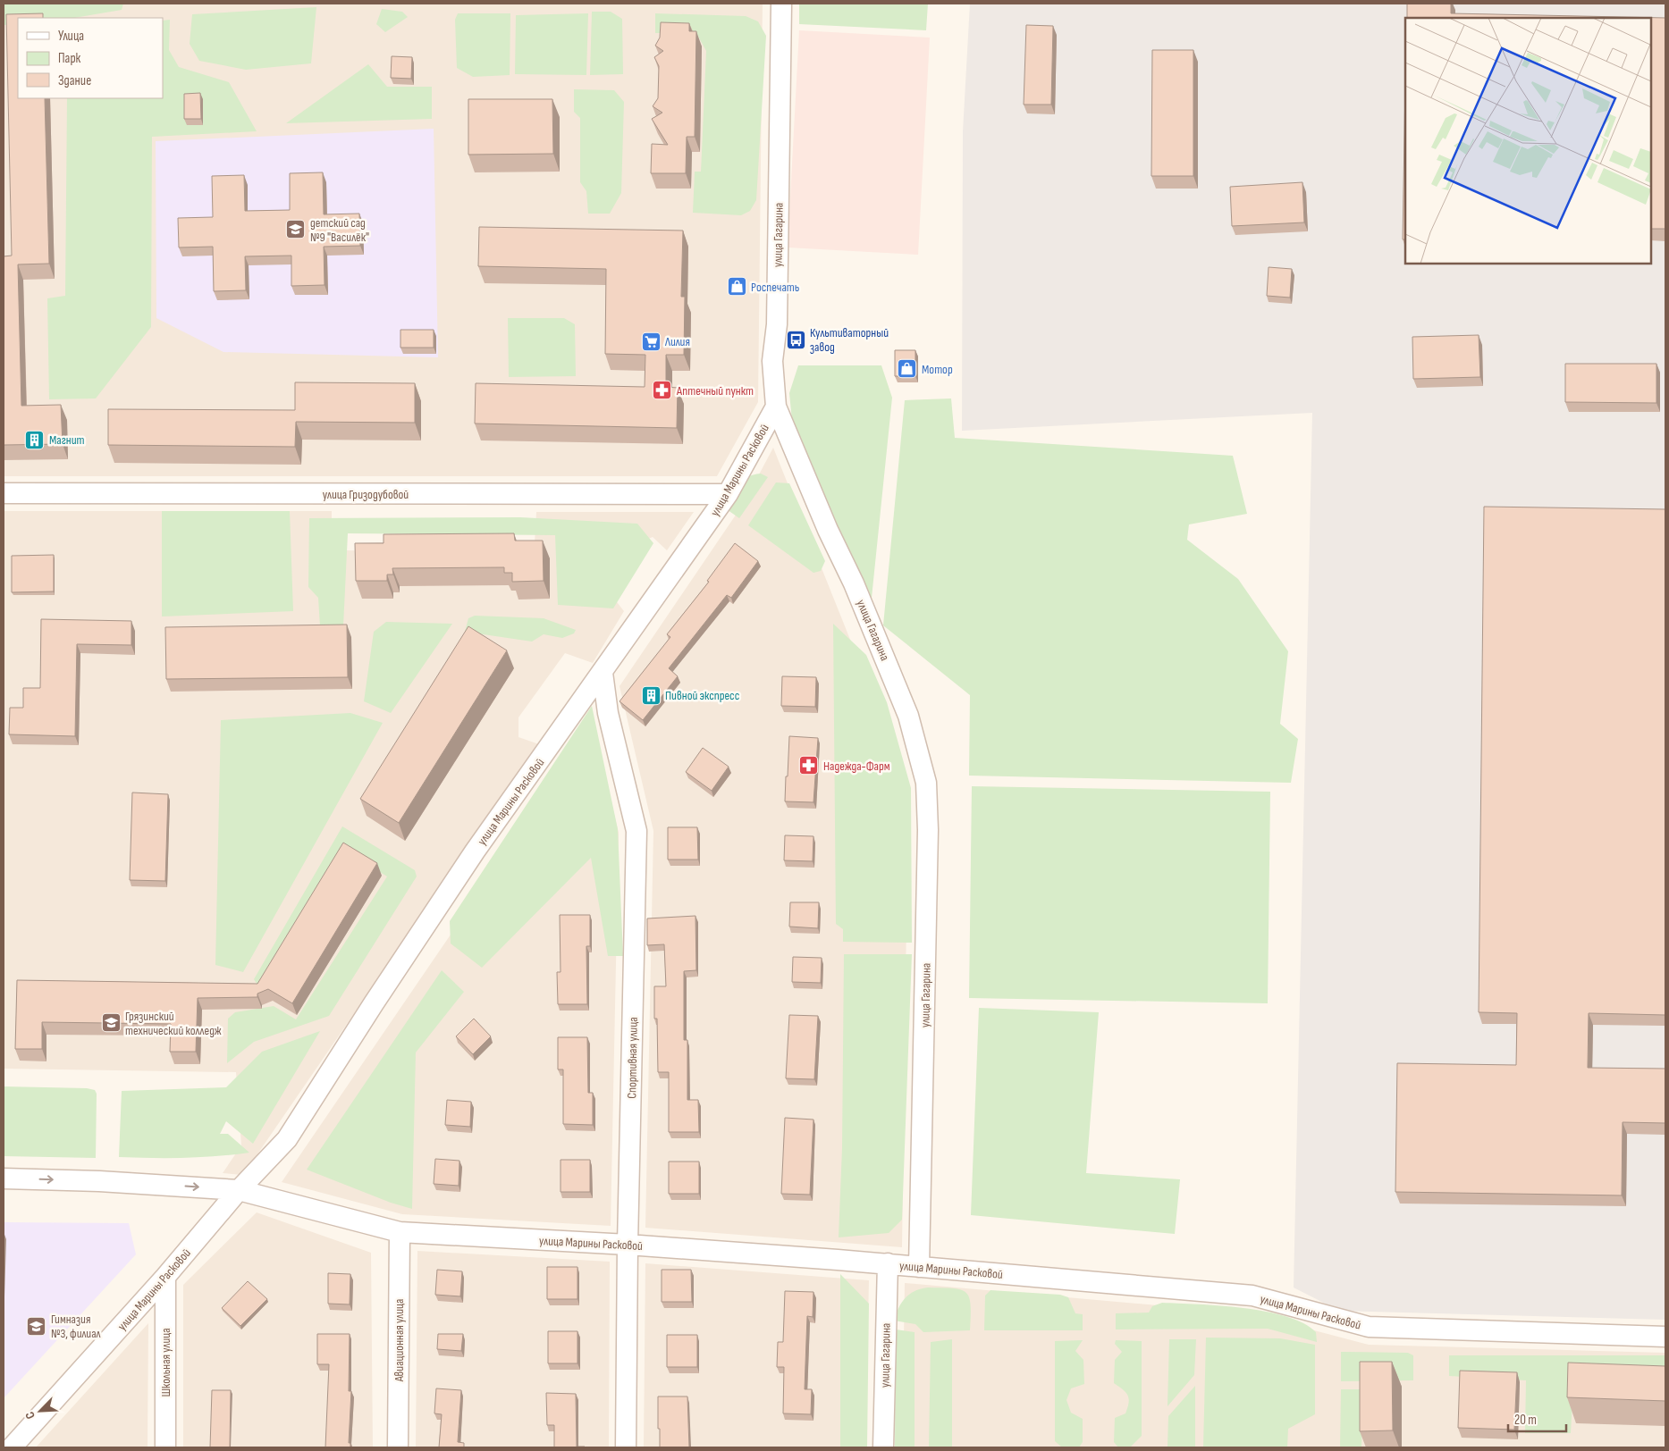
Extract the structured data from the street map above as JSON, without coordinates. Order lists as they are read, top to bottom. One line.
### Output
{"streets":{"street":["улица Гагарина","улица Марины Расковой","улица Гризодубовой","Спортивная улица","Авиационная улица","Школьная улица"]},"crossings":[["улица Гагарина","улица Марины Расковой"],["улица Марины Расковой","улица Гризодубовой"],["улица Марины Расковой","Спортивная улица"],["улица Марины Расковой","Авиационная улица"],["улица Марины Расковой","Школьная улица"]],"places":{"school or university":["детский сад №9 \"Василёк\"","Грязинский технический колледж","Гимназия №3, филиал"],"shop":["Роспечать","Мотор"],"bus stop":["Культиваторный завод"],"supermarket":["Лилия"],"pharmacy":["Аптечный пункт","Надежда-Фарм"],"building":["Магнит","Пивной экспресс"]},"legend":["Улица","Парк","Здание"],"scale_bar":"20 m","north":"bottom left"}
